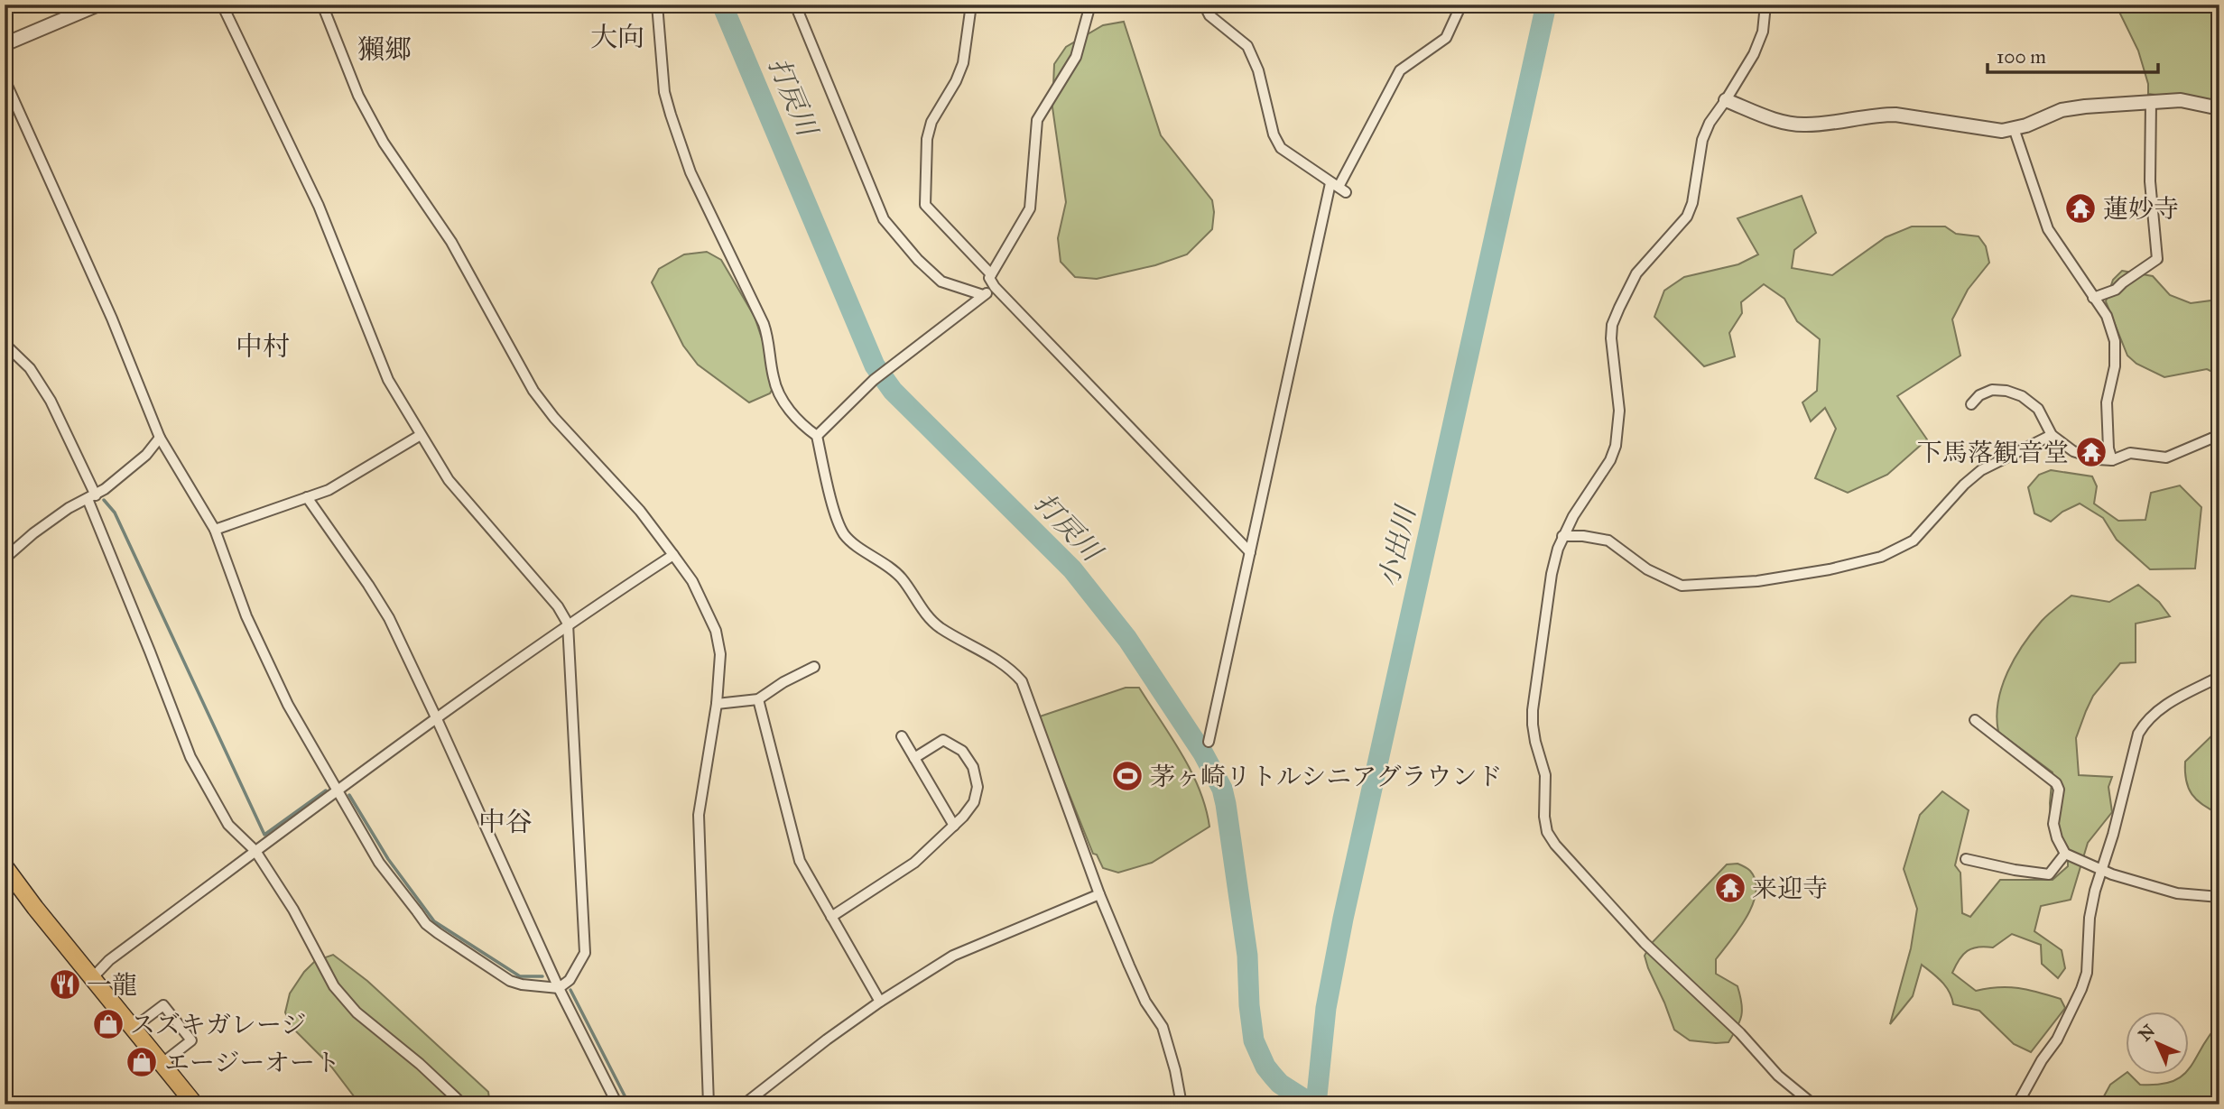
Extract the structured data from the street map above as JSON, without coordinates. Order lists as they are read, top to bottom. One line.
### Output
{"districts":["大向","獺郷","中村","中谷"],"water":["打戻川","小出川"],"places":{"temple":["蓮妙寺","下馬落観音堂","来迎寺"],"sports":["茅ヶ崎リトルシニアグラウンド"],"restaurant":["一龍"],"shop":["スズキガレージ","エージーオート"]},"scale_bar":"100 m","north":"top left"}
